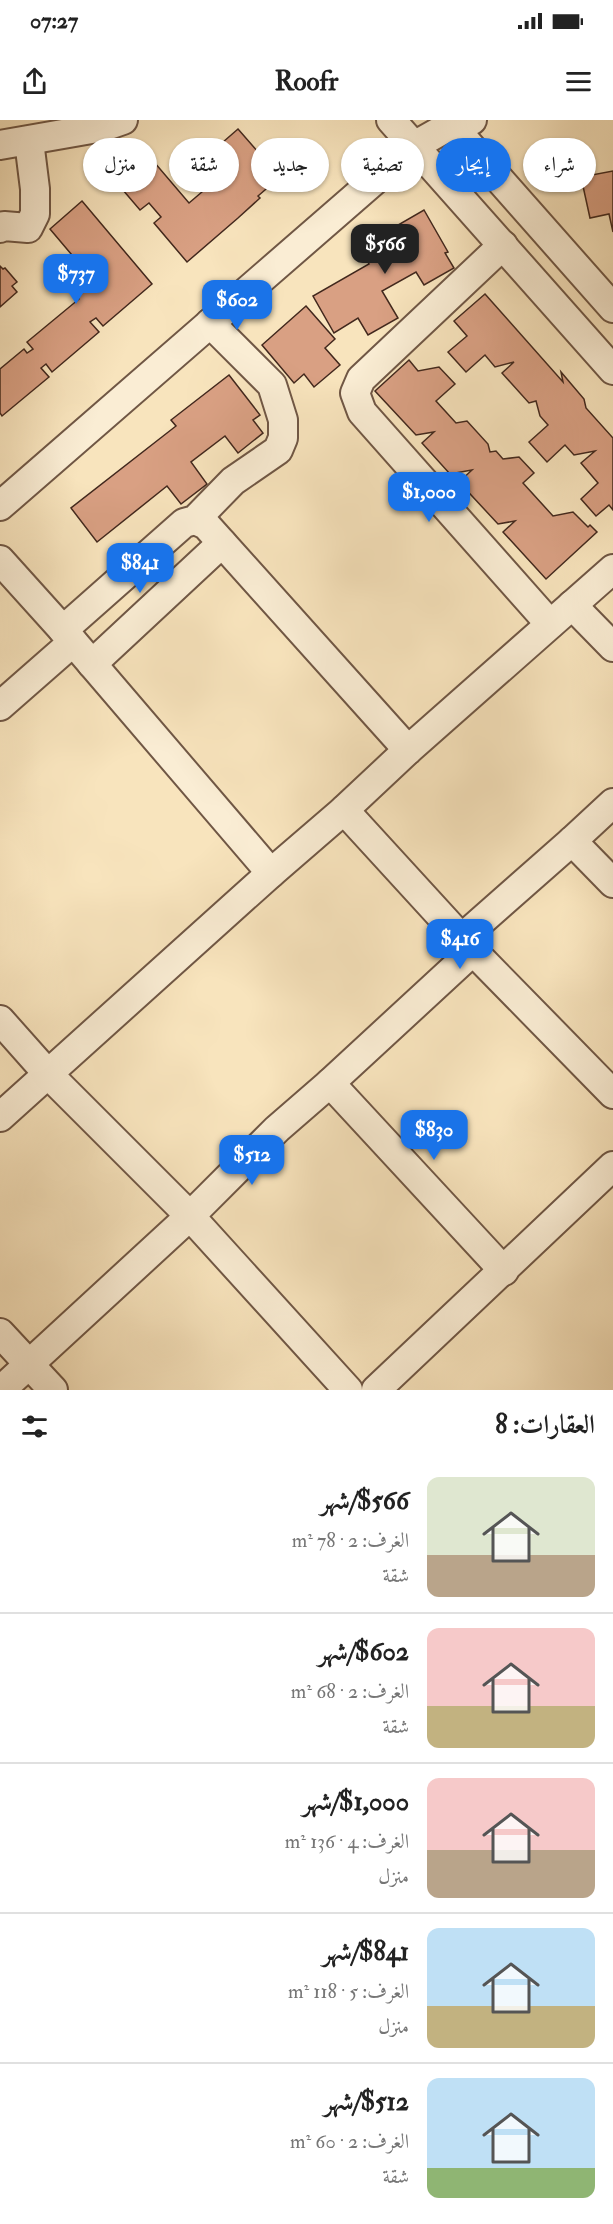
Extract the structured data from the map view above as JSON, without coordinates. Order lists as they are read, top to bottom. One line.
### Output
{"page":{"status":"07:27","header":"Roofr","chip":["شراء","إيجار","تصفية","جديد","شقة","منزل"],"price":["$566","$737","$602","$1,000","$841","$416","$830","$512"],"heading":"العقارات: 8","list":[{"name":"$566/شهر","note":"الغرف: 2 · 78 m² · شقة"},{"name":"$602/شهر","note":"الغرف: 2 · 68 m² · شقة"},{"name":"$1,000/شهر","note":"الغرف: 4 · 136 m² · منزل"},{"name":"$841/شهر","note":"الغرف: 5 · 118 m² · منزل"},{"name":"$512/شهر","note":"الغرف: 2 · 60 m² · شقة"}]}}
